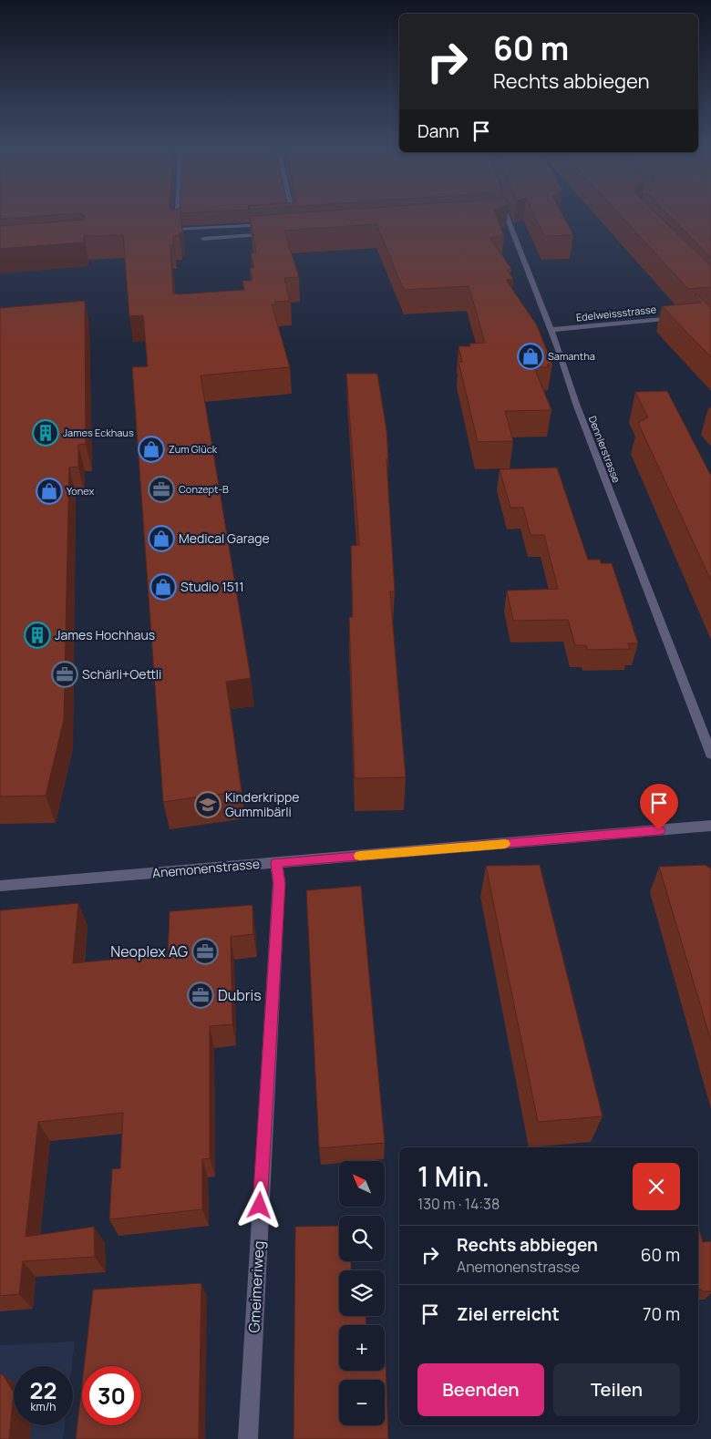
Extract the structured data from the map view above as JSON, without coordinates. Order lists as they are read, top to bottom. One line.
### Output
{"streets":{"street":["Edelweissstrasse","Dennlerstrasse","Anemonenstrasse","Gmeimeriweg"]},"crossings":[["Edelweissstrasse","Dennlerstrasse"],["Anemonenstrasse","Gmeimeriweg"]],"places":{"shop":["Samantha","Zum Glück","Yonex","Medical Garage","Studio 1511"],"building":["James Eckhaus","James Hochhaus"],"office":["Conzept-B","Schärli+Oettli","Neoplex AG","Dubris"],"school or university":["Kinderkrippe Gummibärli"]},"north":"top left","page":{"turn":["60 m","Rechts abbiegen"],"then":"Dann","heading":["1 Min.","130 m · 14:38"],"map_buttons":["+","−"],"list":[{"name":"Rechts abbiegen","note":"Anemonenstrasse","value":"60 m"},{"name":"Ziel erreicht","value":"70 m"}],"buttons":["Beenden","Teilen"],"speed":"22 km/h","limit":"30"}}
